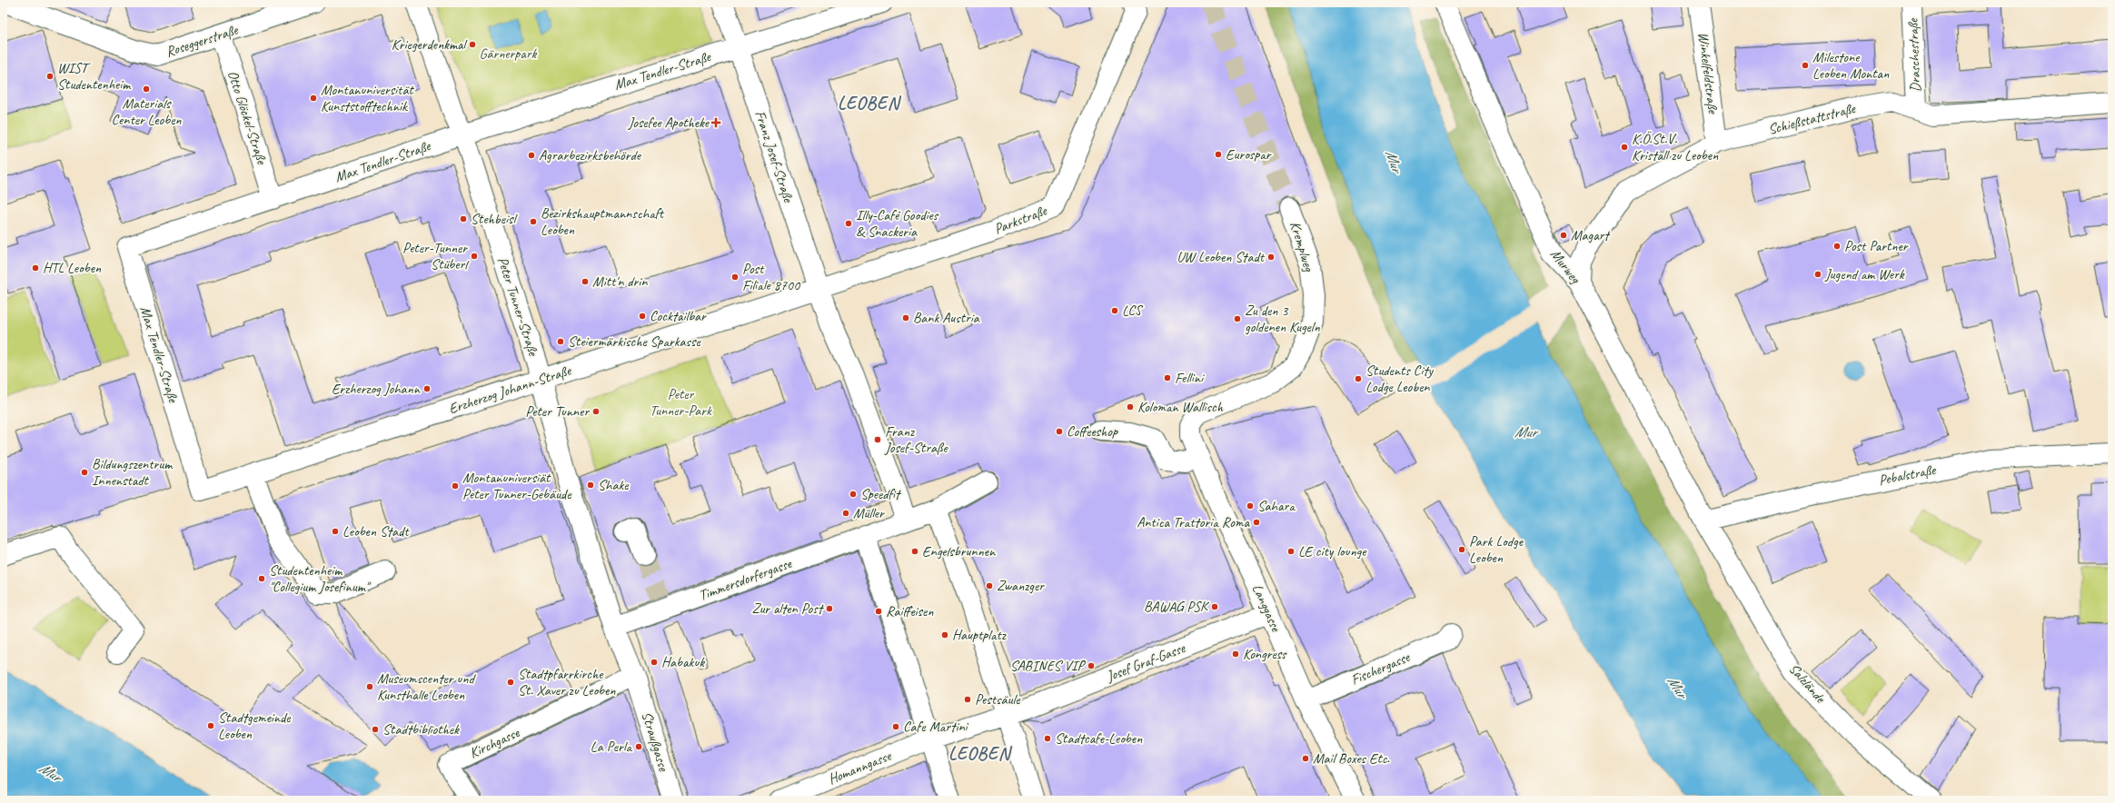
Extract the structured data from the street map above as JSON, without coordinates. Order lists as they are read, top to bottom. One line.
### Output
{"streets":{"street":["Roseggerstraße","Draschestraße","Max Tendler-Straße","Winkelfeldstraße","Otto Glöckel-Straße","Schießstattstraße","Franz Josef-Straße","Parkstraße","Kremplweg","Murweg","Peter Tunner-Straße","Erzherzog Johann-Straße","Pebalstraße","Timmersdorfergasse","Langgasse","Josef Graf-Gasse","Fischergasse","Salzlände","Straußgasse","Kirchgasse","Homanngasse"]},"crossings":[["Roseggerstraße","Otto Glöckel-Straße"],["Draschestraße","Schießstattstraße"],["Max Tendler-Straße","Otto Glöckel-Straße"],["Max Tendler-Straße","Franz Josef-Straße"],["Max Tendler-Straße","Peter Tunner-Straße"],["Max Tendler-Straße","Erzherzog Johann-Straße"],["Winkelfeldstraße","Schießstattstraße"],["Schießstattstraße","Murweg"],["Franz Josef-Straße","Parkstraße"],["Franz Josef-Straße","Erzherzog Johann-Straße"],["Parkstraße","Erzherzog Johann-Straße"],["Kremplweg","Langgasse"],["Murweg","Pebalstraße"],["Murweg","Salzlände"],["Peter Tunner-Straße","Erzherzog Johann-Straße"],["Peter Tunner-Straße","Timmersdorfergasse"],["Peter Tunner-Straße","Straußgasse"],["Pebalstraße","Salzlände"],["Timmersdorfergasse","Straußgasse"],["Langgasse","Josef Graf-Gasse"],["Langgasse","Fischergasse"],["Straußgasse","Kirchgasse"]],"districts":["LEOBEN","LEOBEN"],"water":["Mur"],"parks":["Gärnerpark","Peter Tunner-Park"],"places":{"other":["Kriegerdenkmal","Milestone Leoben Montan","WIST Studentenheim","Materials Center Leoben","Montanuniversität Kunststofftechnik","K.Ö.St.V. Kristall zu Leoben","Eurospar","Agrarbezirksbehörde","Stehbeisl","Bezirkshauptmannschaft Leoben","Illy-Café Goodies & Snackeria","Magart","Post Partner","Peter-Tunner Stüberl","UW Leoben Stadt","HTL Leoben","Jugend am Werk","Post Filiale 8700","Mitt'n drin","LCS","Cocktailbar","Bank Austria","Zu den 3 goldenen Kugeln","Steiermärkische Sparkasse","Fellini","Students City Lodge Leoben","Erzherzog Johann","Koloman Wallisch","Peter Tunner","Coffeeshop","Franz Josef-Straße","Bildungszentrum Innenstadt","Shake","Montanuniversiät Peter Tunner-Gebäude","Speedfit","Sahara","Müller","Antica Trattoria Roma","Leoben Stadt","Park Lodge Leoben","Engelsbrunnen","LE city lounge","Studentenheim \"Collegium Josefinum\"","Zwanzger","BAWAG PSK","Zur alten Post","Raiffeisen","Hauptplatz","Kongress","Habakuk","SABINES VIP","Stadtpfarrkirche St. Xaver zu Leoben","Museumscenter und Kunsthalle Leoben","Pestsäule","Stadtgemeinde Leoben","Cafe Martini","Stadtbibliothek","Stadtcafe-Leoben","La Perla","Mail Boxes Etc."],"health":["Josefee Apotheke"]}}
